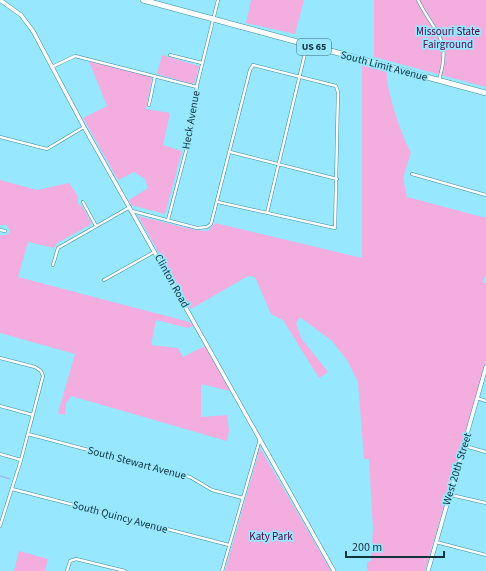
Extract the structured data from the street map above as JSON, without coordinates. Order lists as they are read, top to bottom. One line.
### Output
{"streets":{"highway":["US 65","South Limit Avenue"],"street":["Heck Avenue","Clinton Road","South Stewart Avenue","West 20th Street","South Quincy Avenue"]},"crossings":[["South Limit Avenue","Heck Avenue"]],"parks":["Missouri State Fairground","Katy Park"],"scale_bar":"200 m"}
